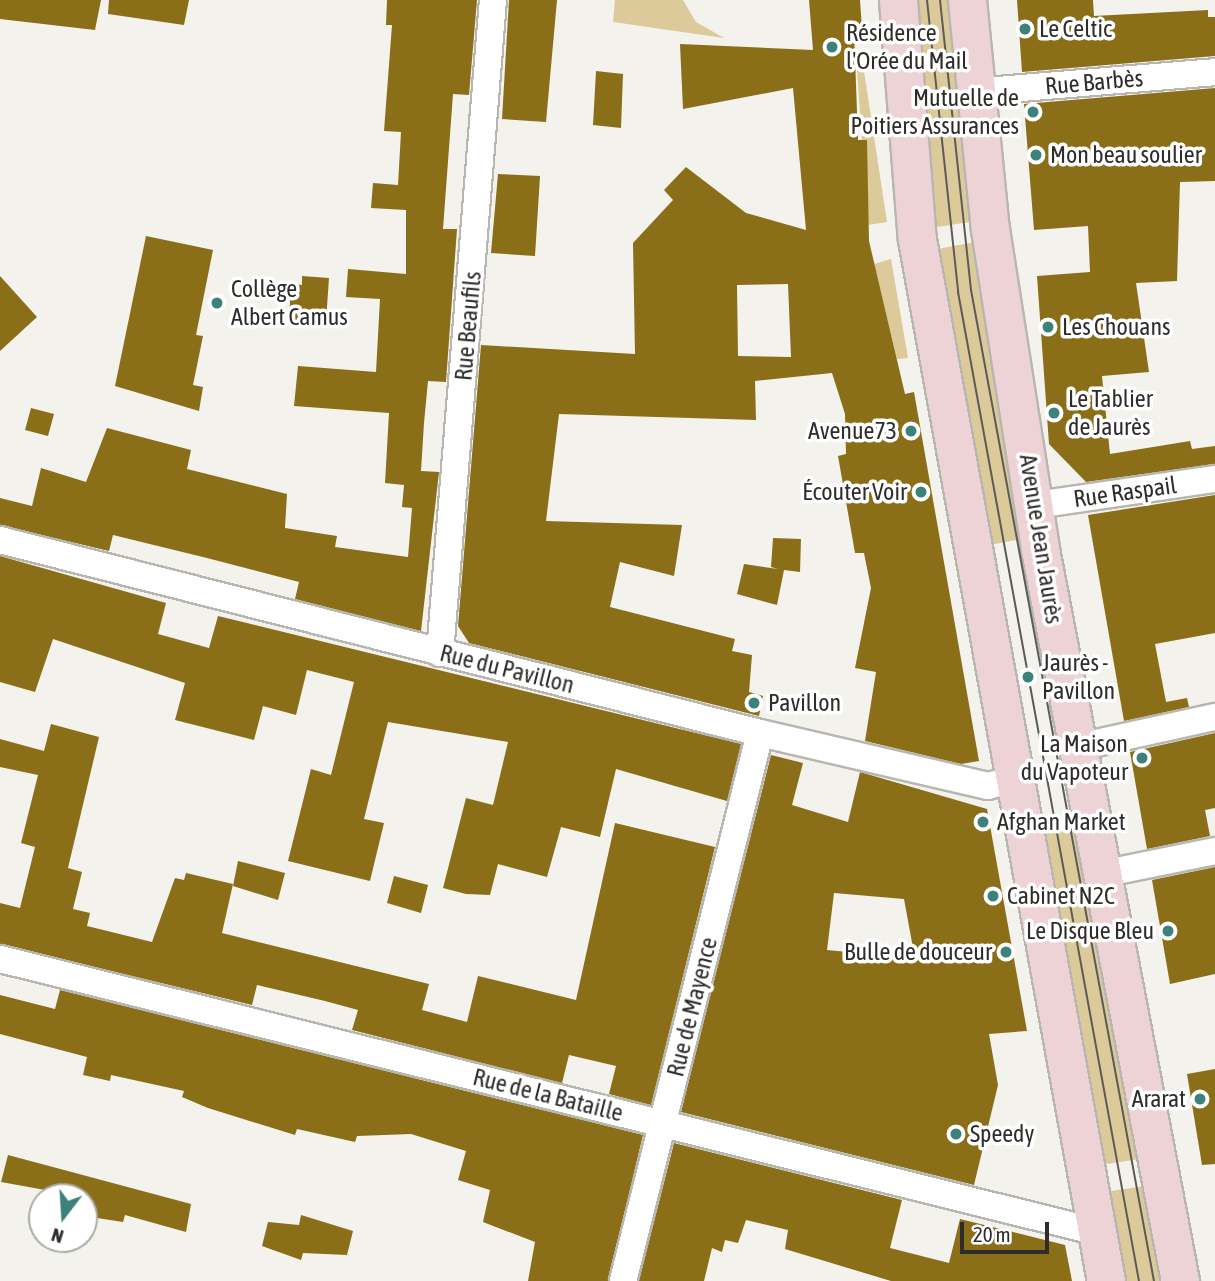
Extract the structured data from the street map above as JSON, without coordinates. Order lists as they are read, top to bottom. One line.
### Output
{"streets":{"main road":["Avenue Jean Jaurès"],"street":["Rue Barbès","Rue Beaufils","Rue Raspail","Rue du Pavillon","Rue de Mayence","Rue de la Bataille"]},"crossings":[["Rue Barbès","Avenue Jean Jaurès"],["Rue Beaufils","Rue du Pavillon"],["Rue Raspail","Avenue Jean Jaurès"],["Rue du Pavillon","Rue de Mayence"],["Rue de Mayence","Rue de la Bataille"]],"places":["Le Celtic","Résidence l'Orée du Mail","Mutuelle de Poitiers Assurances","Mon beau soulier","Collège Albert Camus","Les Chouans","Le Tablier de Jaurès","Avenue73","Écouter Voir","Jaurès - Pavillon","Pavillon","La Maison du Vapoteur","Afghan Market","Cabinet N2C","Le Disque Bleu","Bulle de douceur","Ararat","Speedy"],"scale_bar":"20 m","north":"bottom"}
